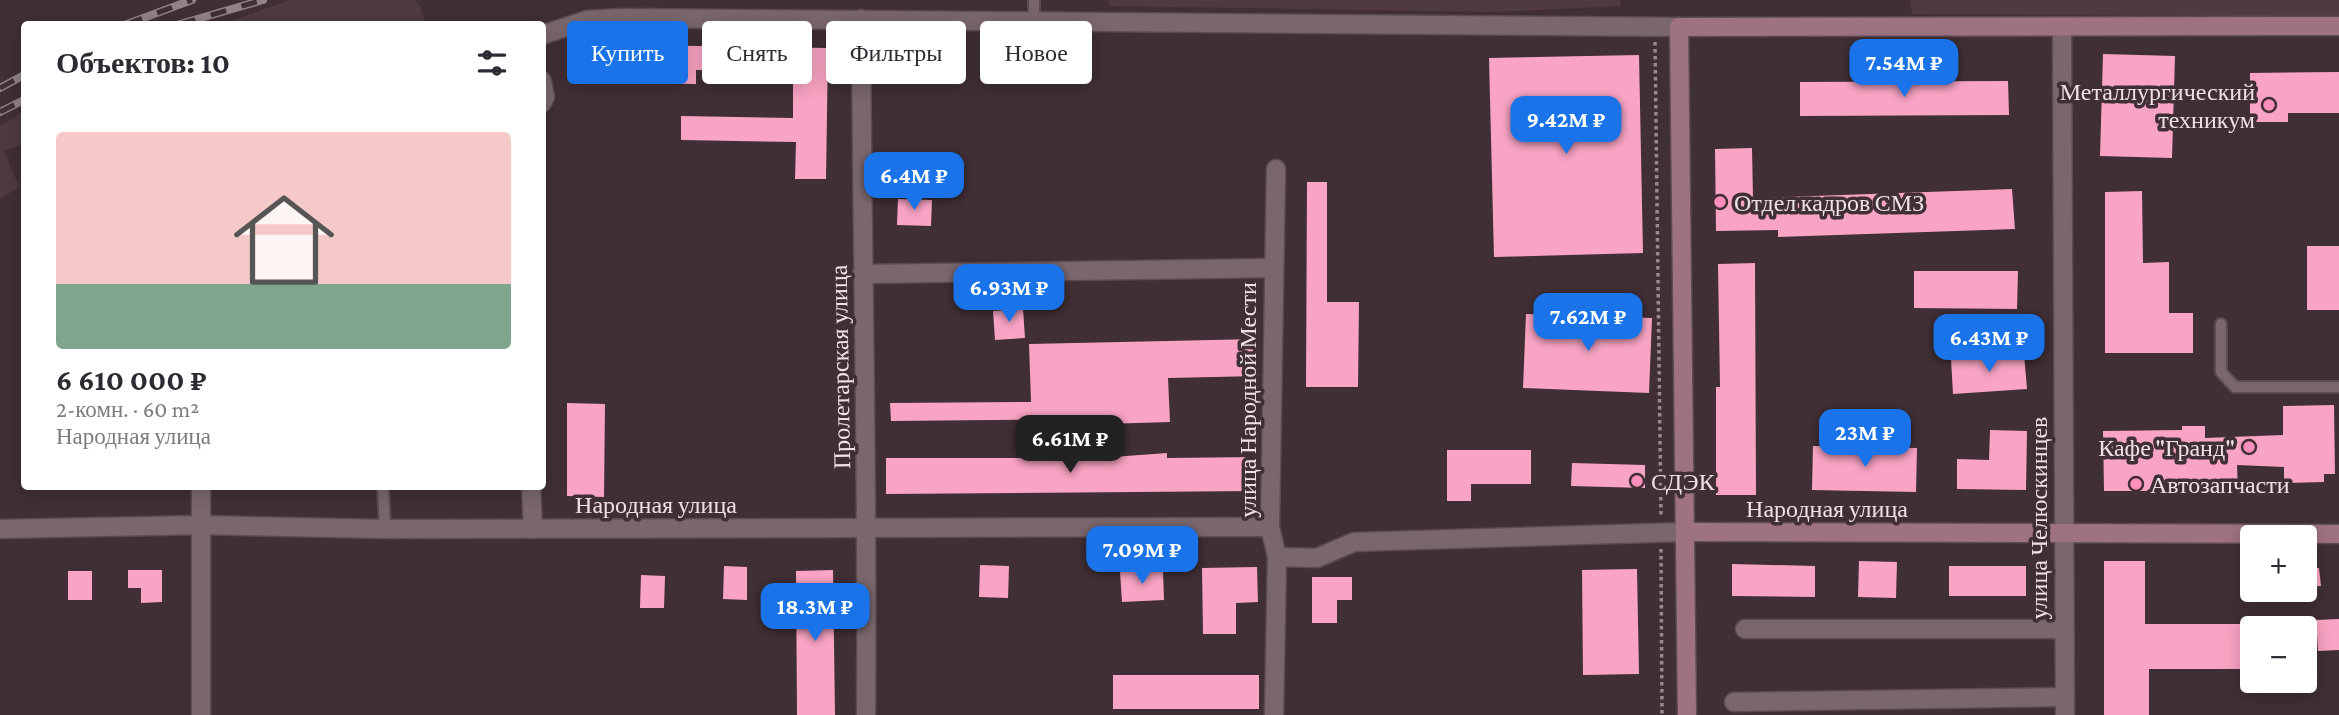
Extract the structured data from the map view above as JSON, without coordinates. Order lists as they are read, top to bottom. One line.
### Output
{"streets":{"street":["Пролетарская улица","улица Народной Мести","Народная улица","улица Челюскинцев"]},"crossings":[["Пролетарская улица","Народная улица"],["улица Народной Мести","Народная улица"],["Народная улица","улица Челюскинцев"]],"places":["Металлургический техникум","Отдел кадров СМЗ","Кафе \"Гранд\"","СДЭК","Автозапчасти"],"page":{"chip":["Купить","Снять","Фильтры","Новое"],"heading":"Объектов: 10","price":["7.54M ₽","9.42M ₽","6.4M ₽","6.93M ₽","7.62M ₽","6.43M ₽","23M ₽","6.61M ₽","7.09M ₽","18.3M ₽"],"list":[{"name":"6 610 000 ₽","note":"2-комн. · 60 m² · Народная улица"}],"map_buttons":["+","−"]}}
